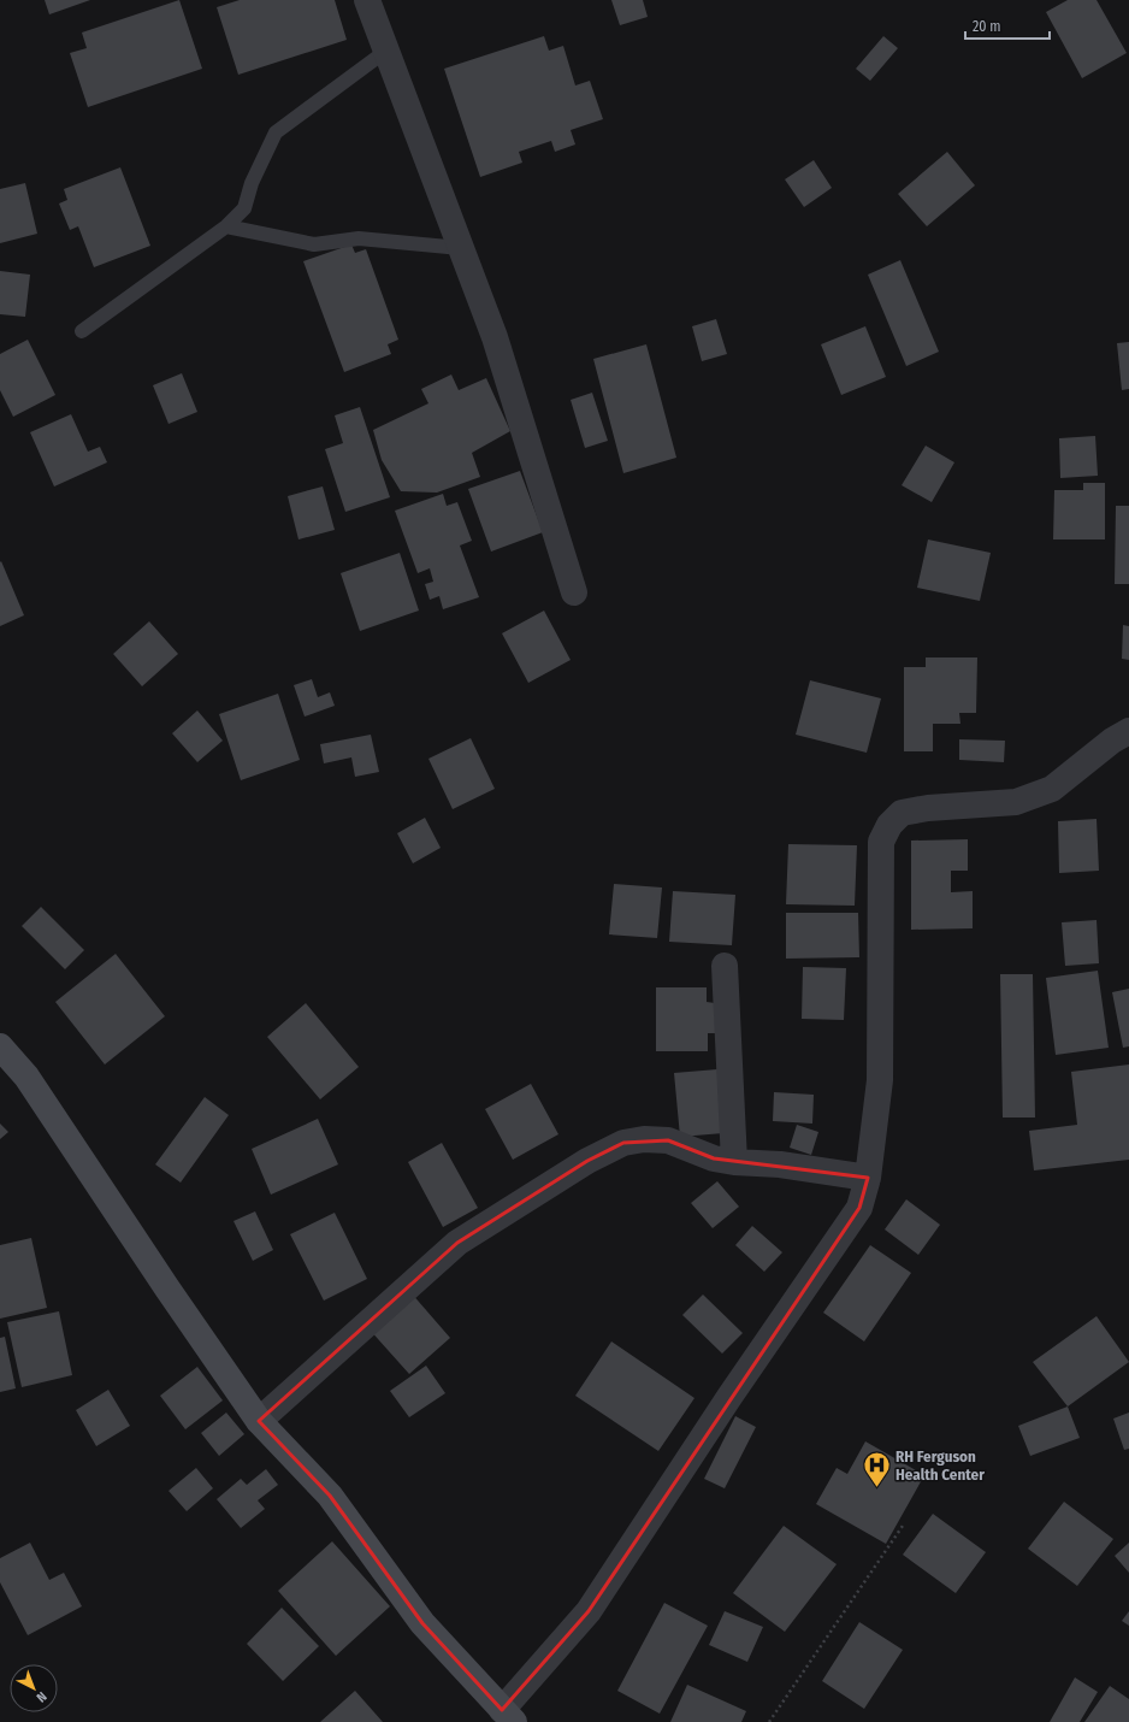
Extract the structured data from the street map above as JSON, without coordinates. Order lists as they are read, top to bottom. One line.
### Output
{"places":{"hospital":["RH Ferguson Health Center"]},"scale_bar":"20 m","north":"bottom right"}
